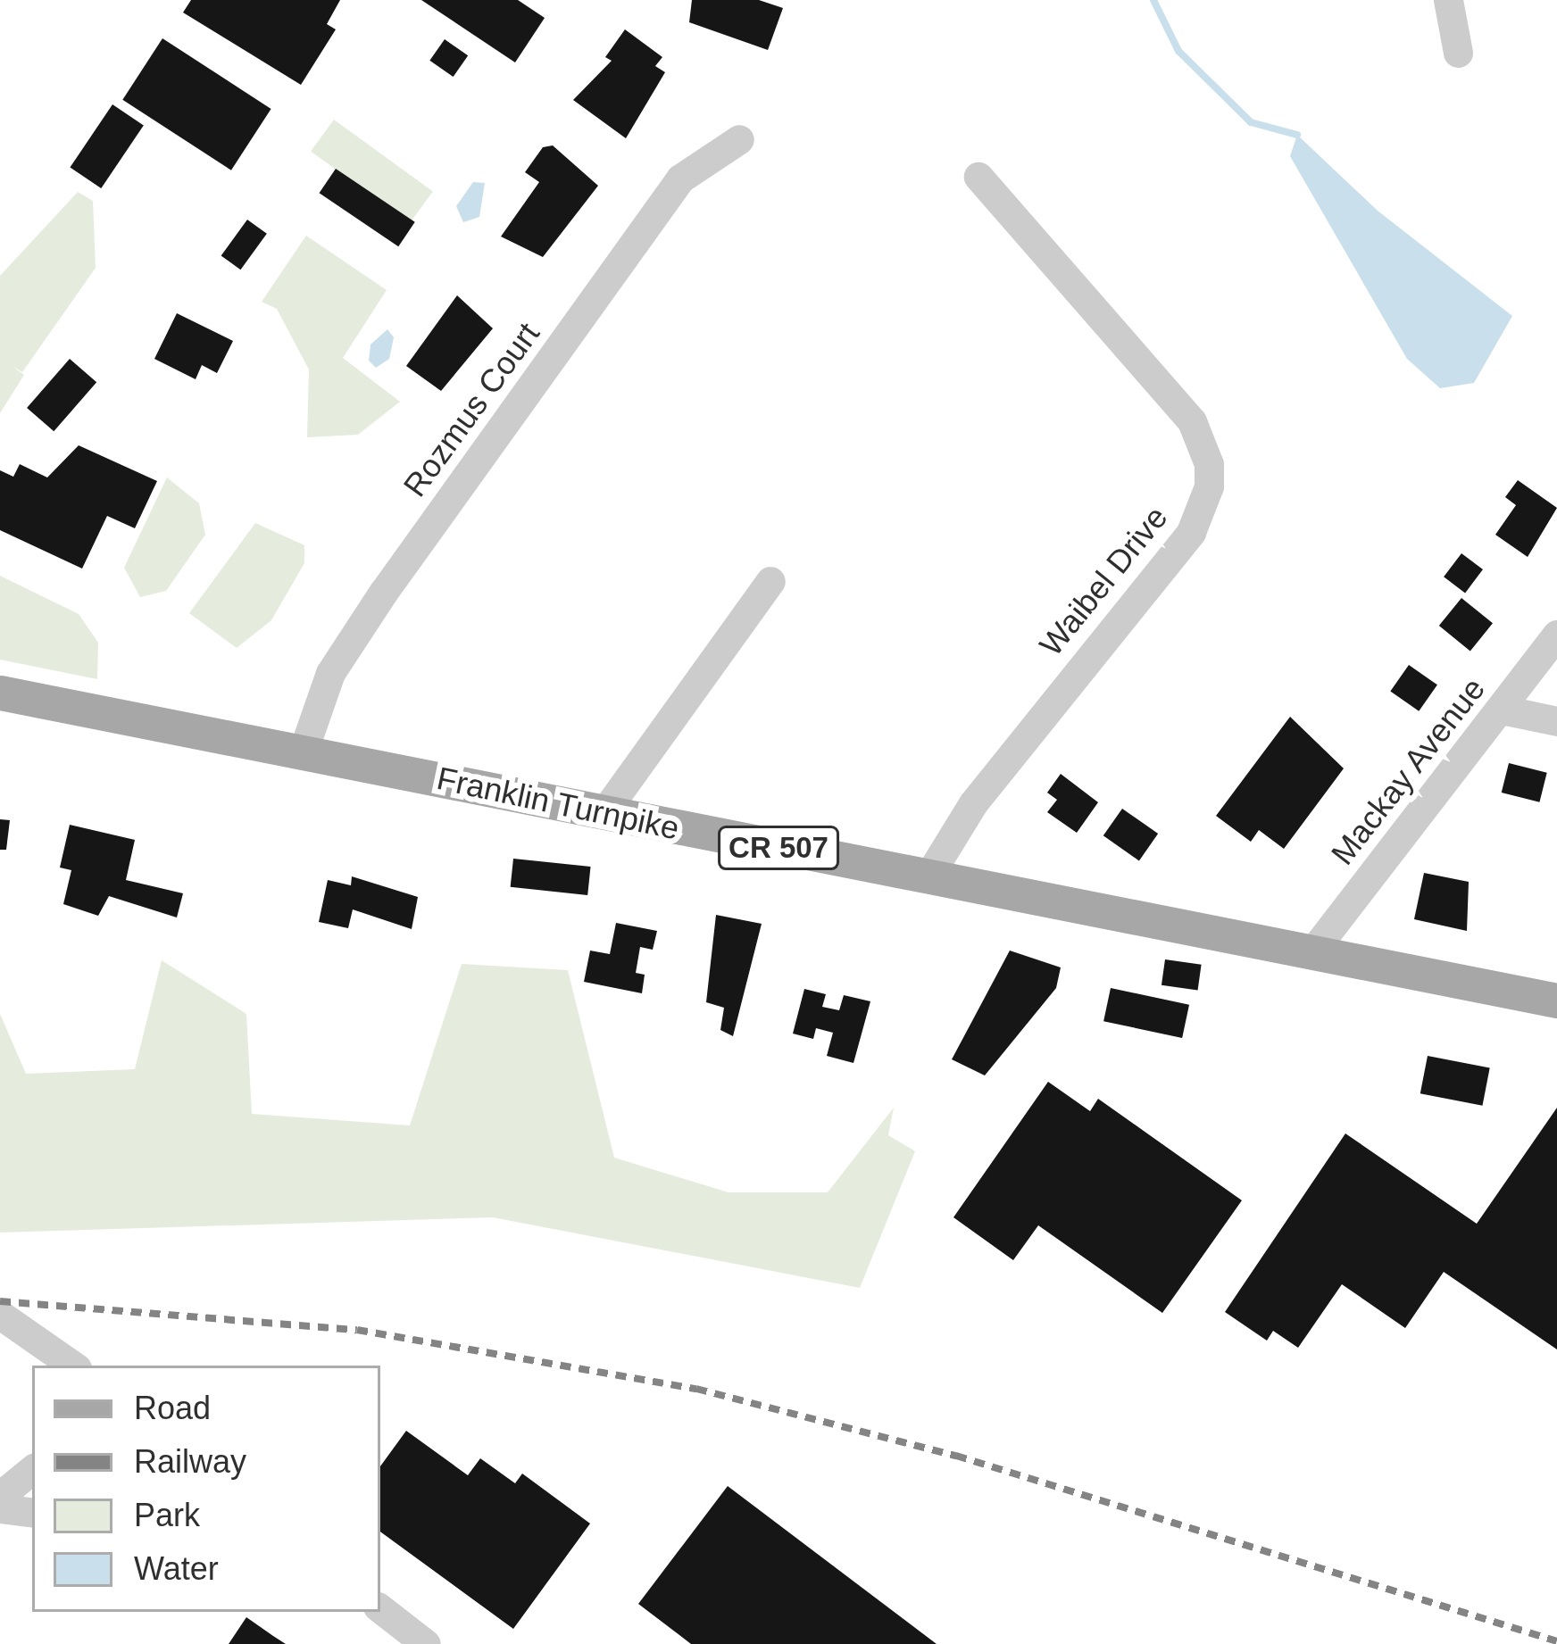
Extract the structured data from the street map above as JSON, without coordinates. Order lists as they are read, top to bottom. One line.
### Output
{"streets":{"main road":["Franklin Turnpike","CR 507"],"street":["Rozmus Court","Waibel Drive","Mackay Avenue"]},"crossings":[["Rozmus Court","Franklin Turnpike"],["Waibel Drive","Franklin Turnpike"],["Mackay Avenue","Franklin Turnpike"]],"legend":["Road","Railway","Park","Water"]}
